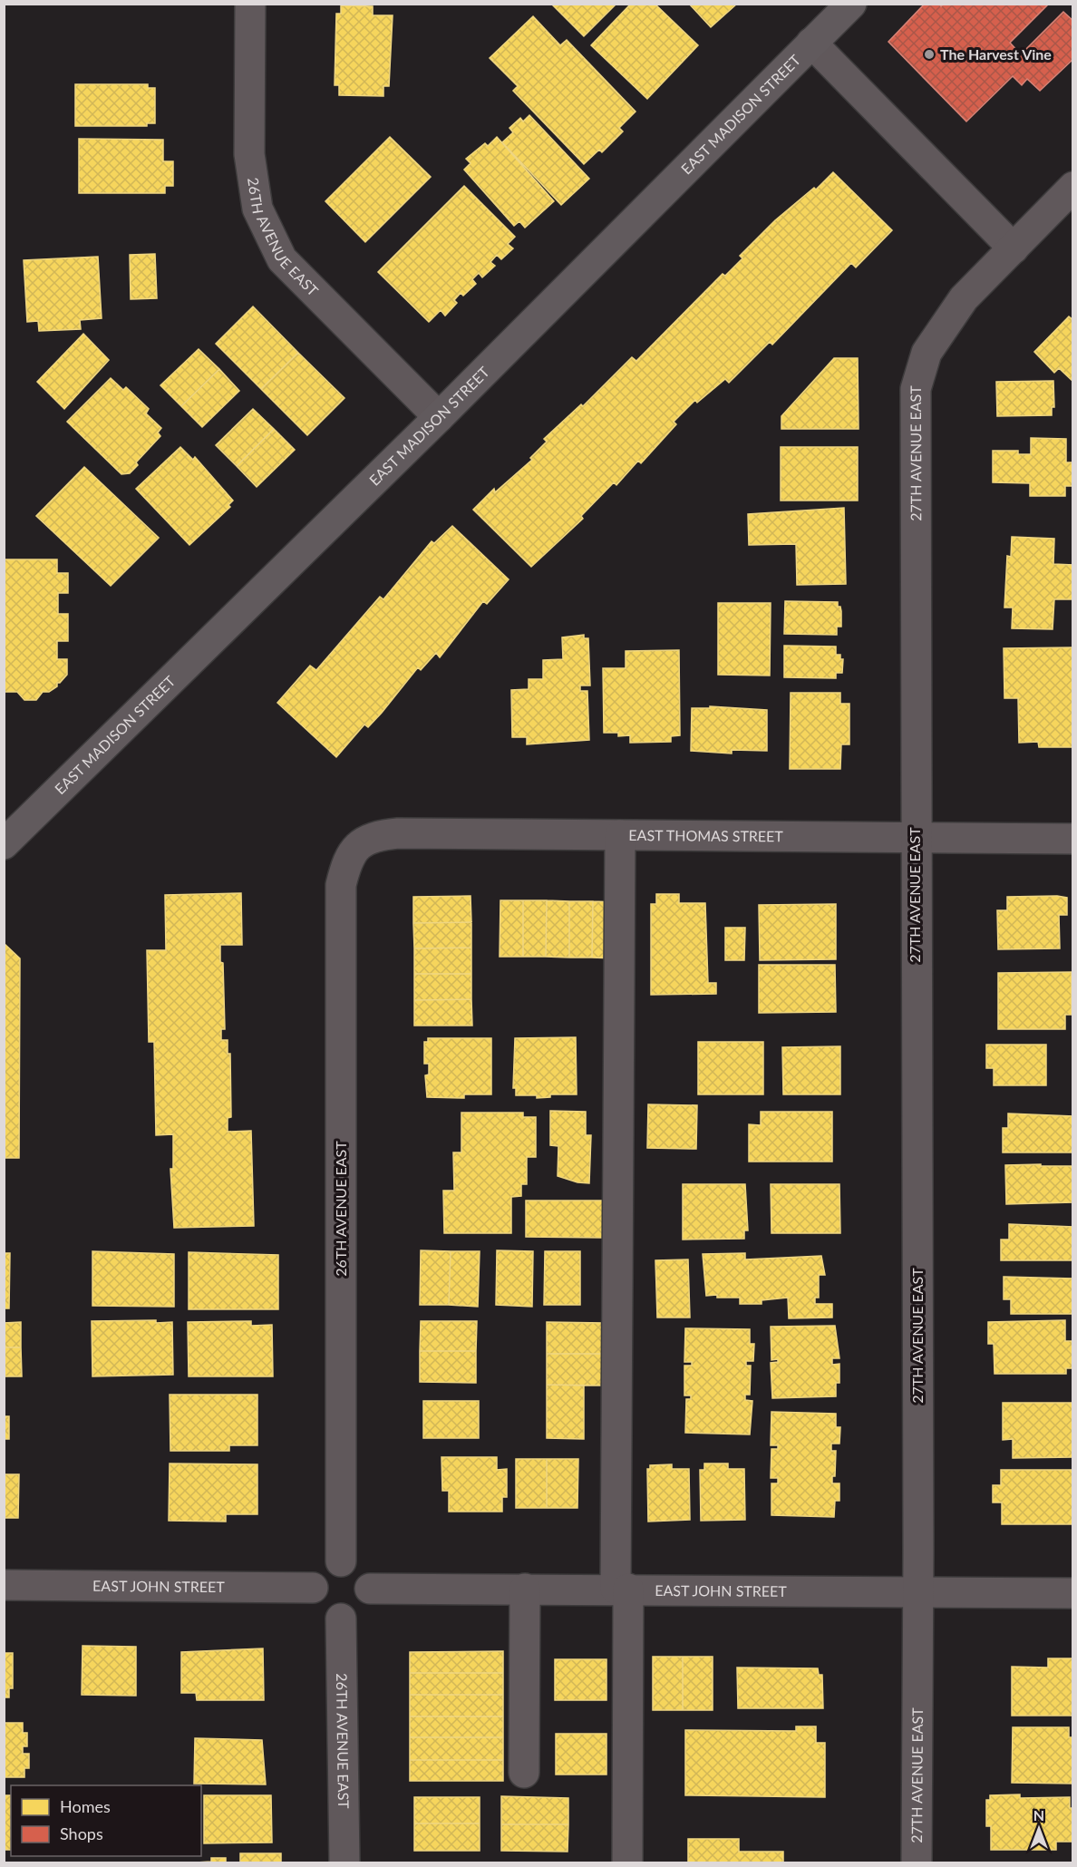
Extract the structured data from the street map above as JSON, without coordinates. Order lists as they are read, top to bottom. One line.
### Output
{"streets":{"main road":["EAST MADISON STREET"],"street":["26TH AVENUE EAST","27TH AVENUE EAST","EAST THOMAS STREET","EAST JOHN STREET"]},"crossings":[["EAST MADISON STREET","26TH AVENUE EAST"],["26TH AVENUE EAST","EAST THOMAS STREET"],["26TH AVENUE EAST","EAST JOHN STREET"],["27TH AVENUE EAST","EAST THOMAS STREET"],["27TH AVENUE EAST","EAST JOHN STREET"]],"places":["The Harvest Vine"],"legend":["Homes","Shops"],"north":"top"}
